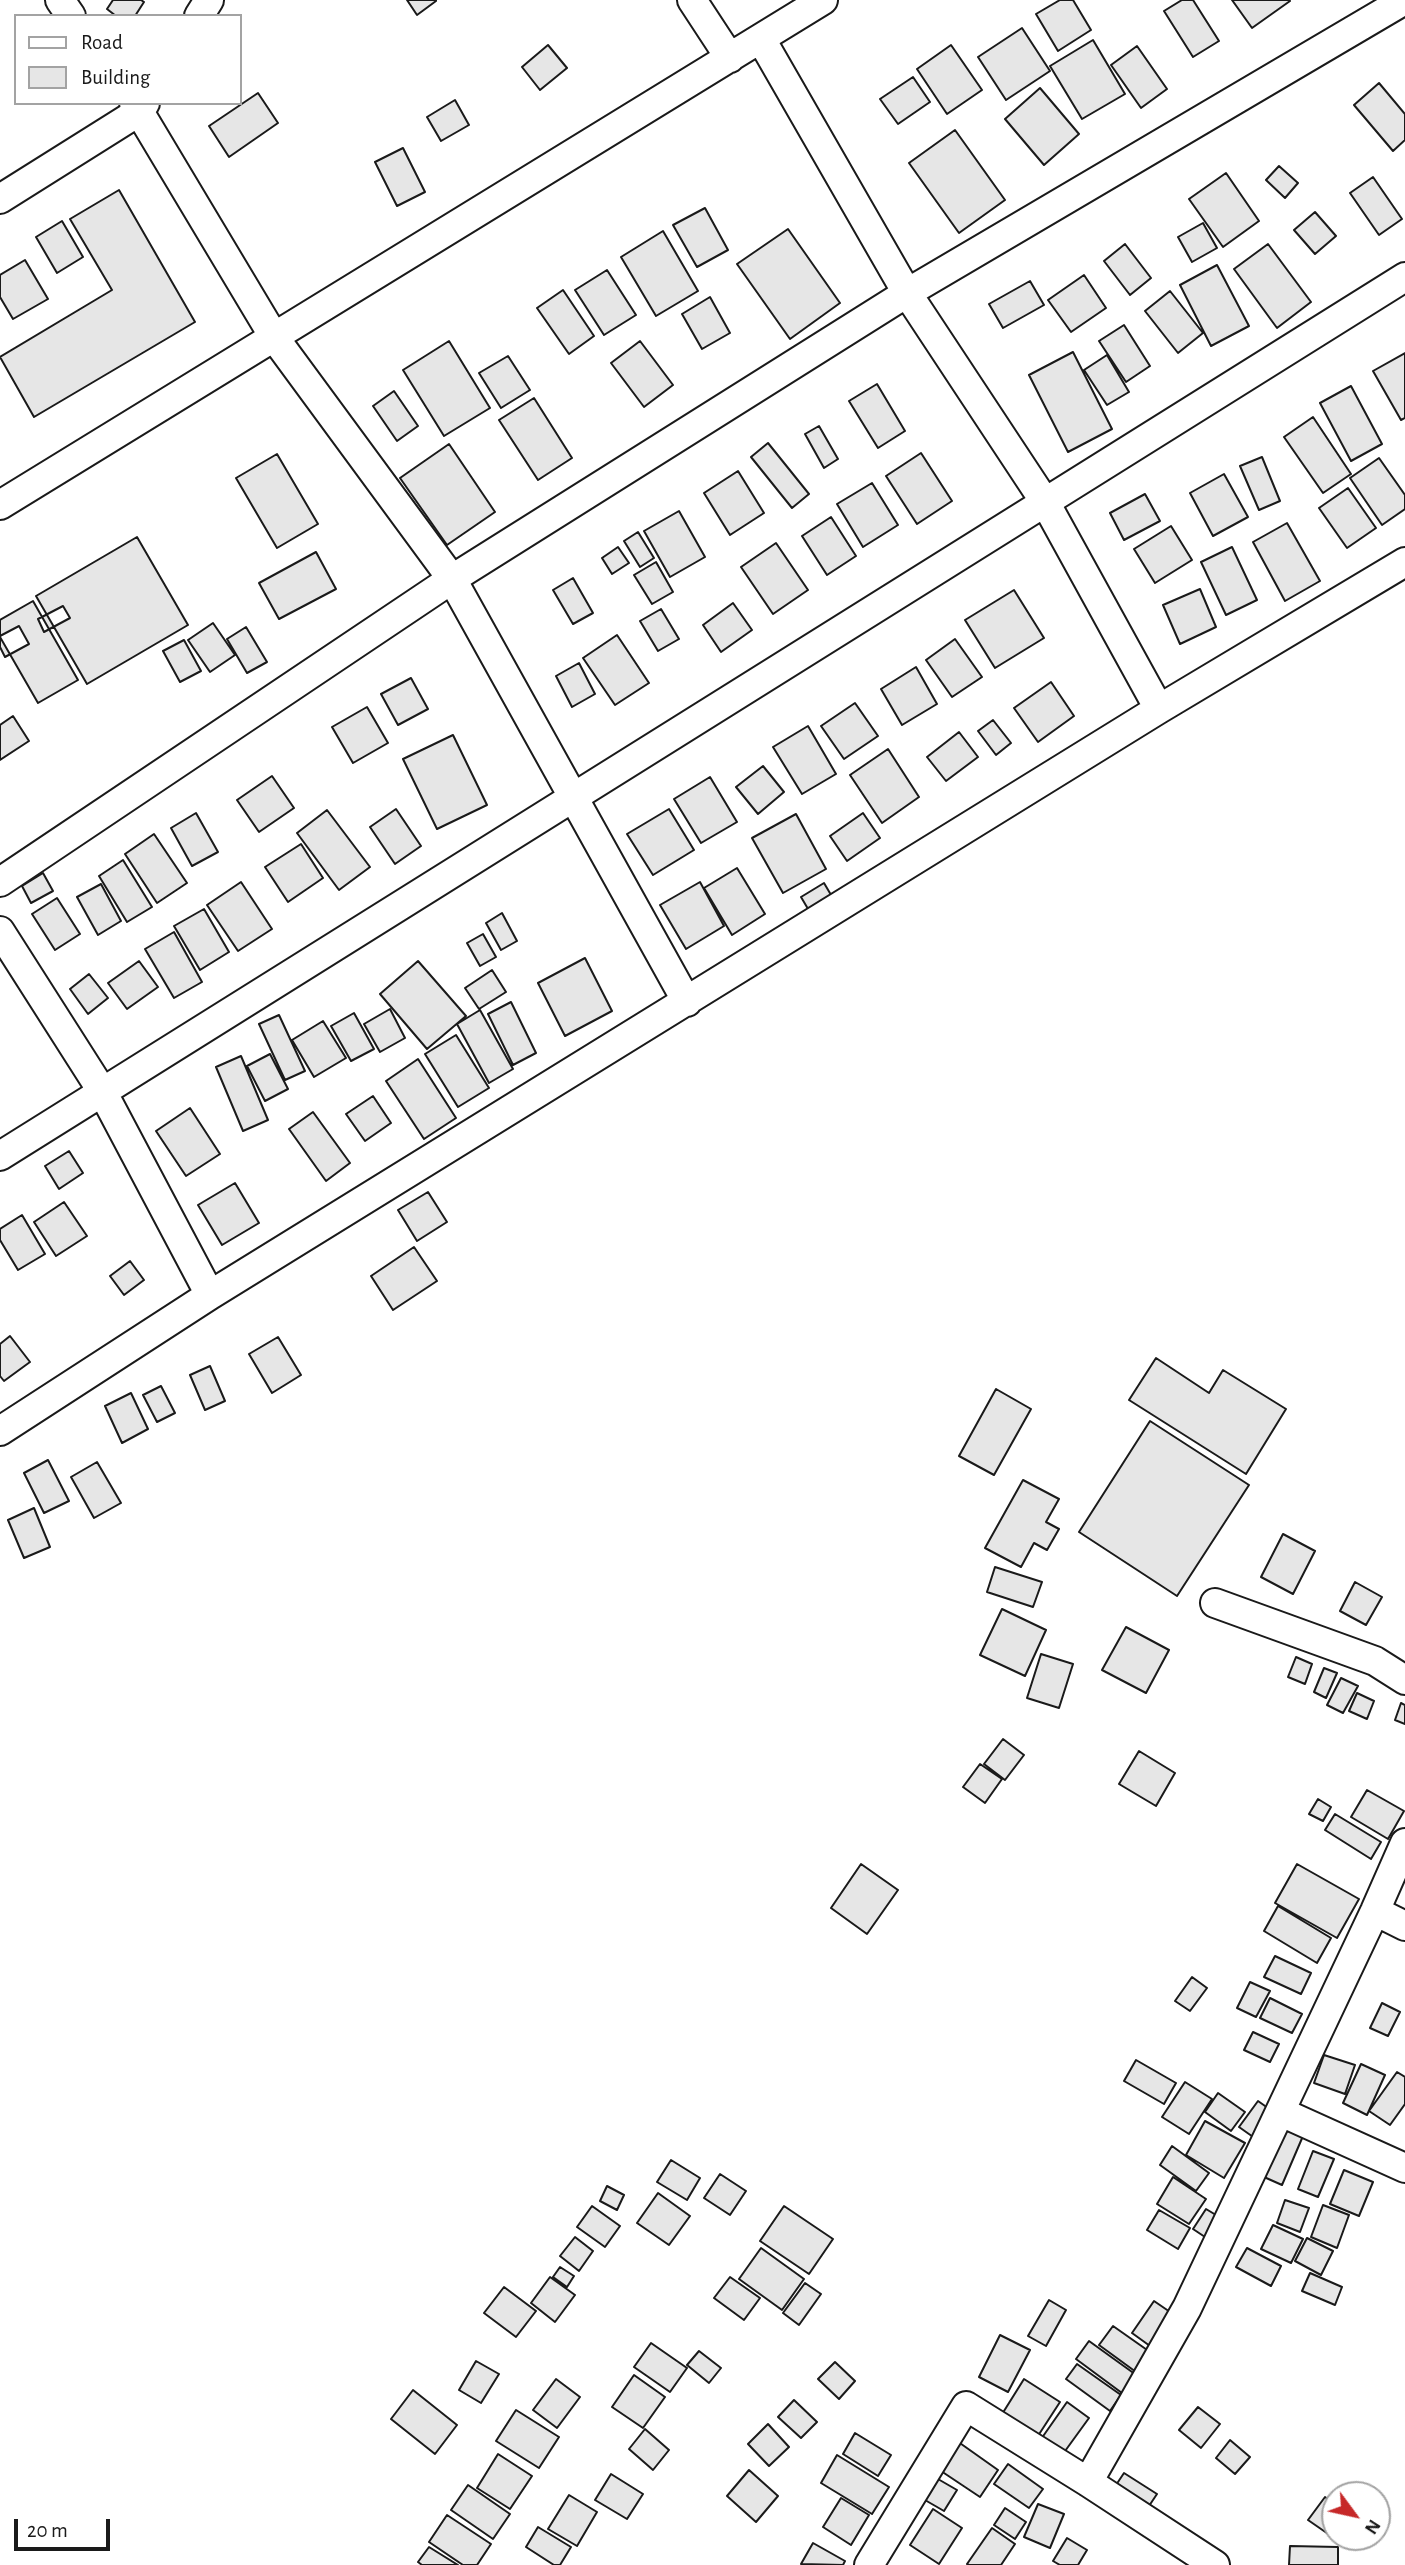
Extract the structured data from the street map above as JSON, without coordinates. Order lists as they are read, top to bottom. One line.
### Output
{"legend":["Road","Building"],"scale_bar":"20 m","north":"bottom right"}
